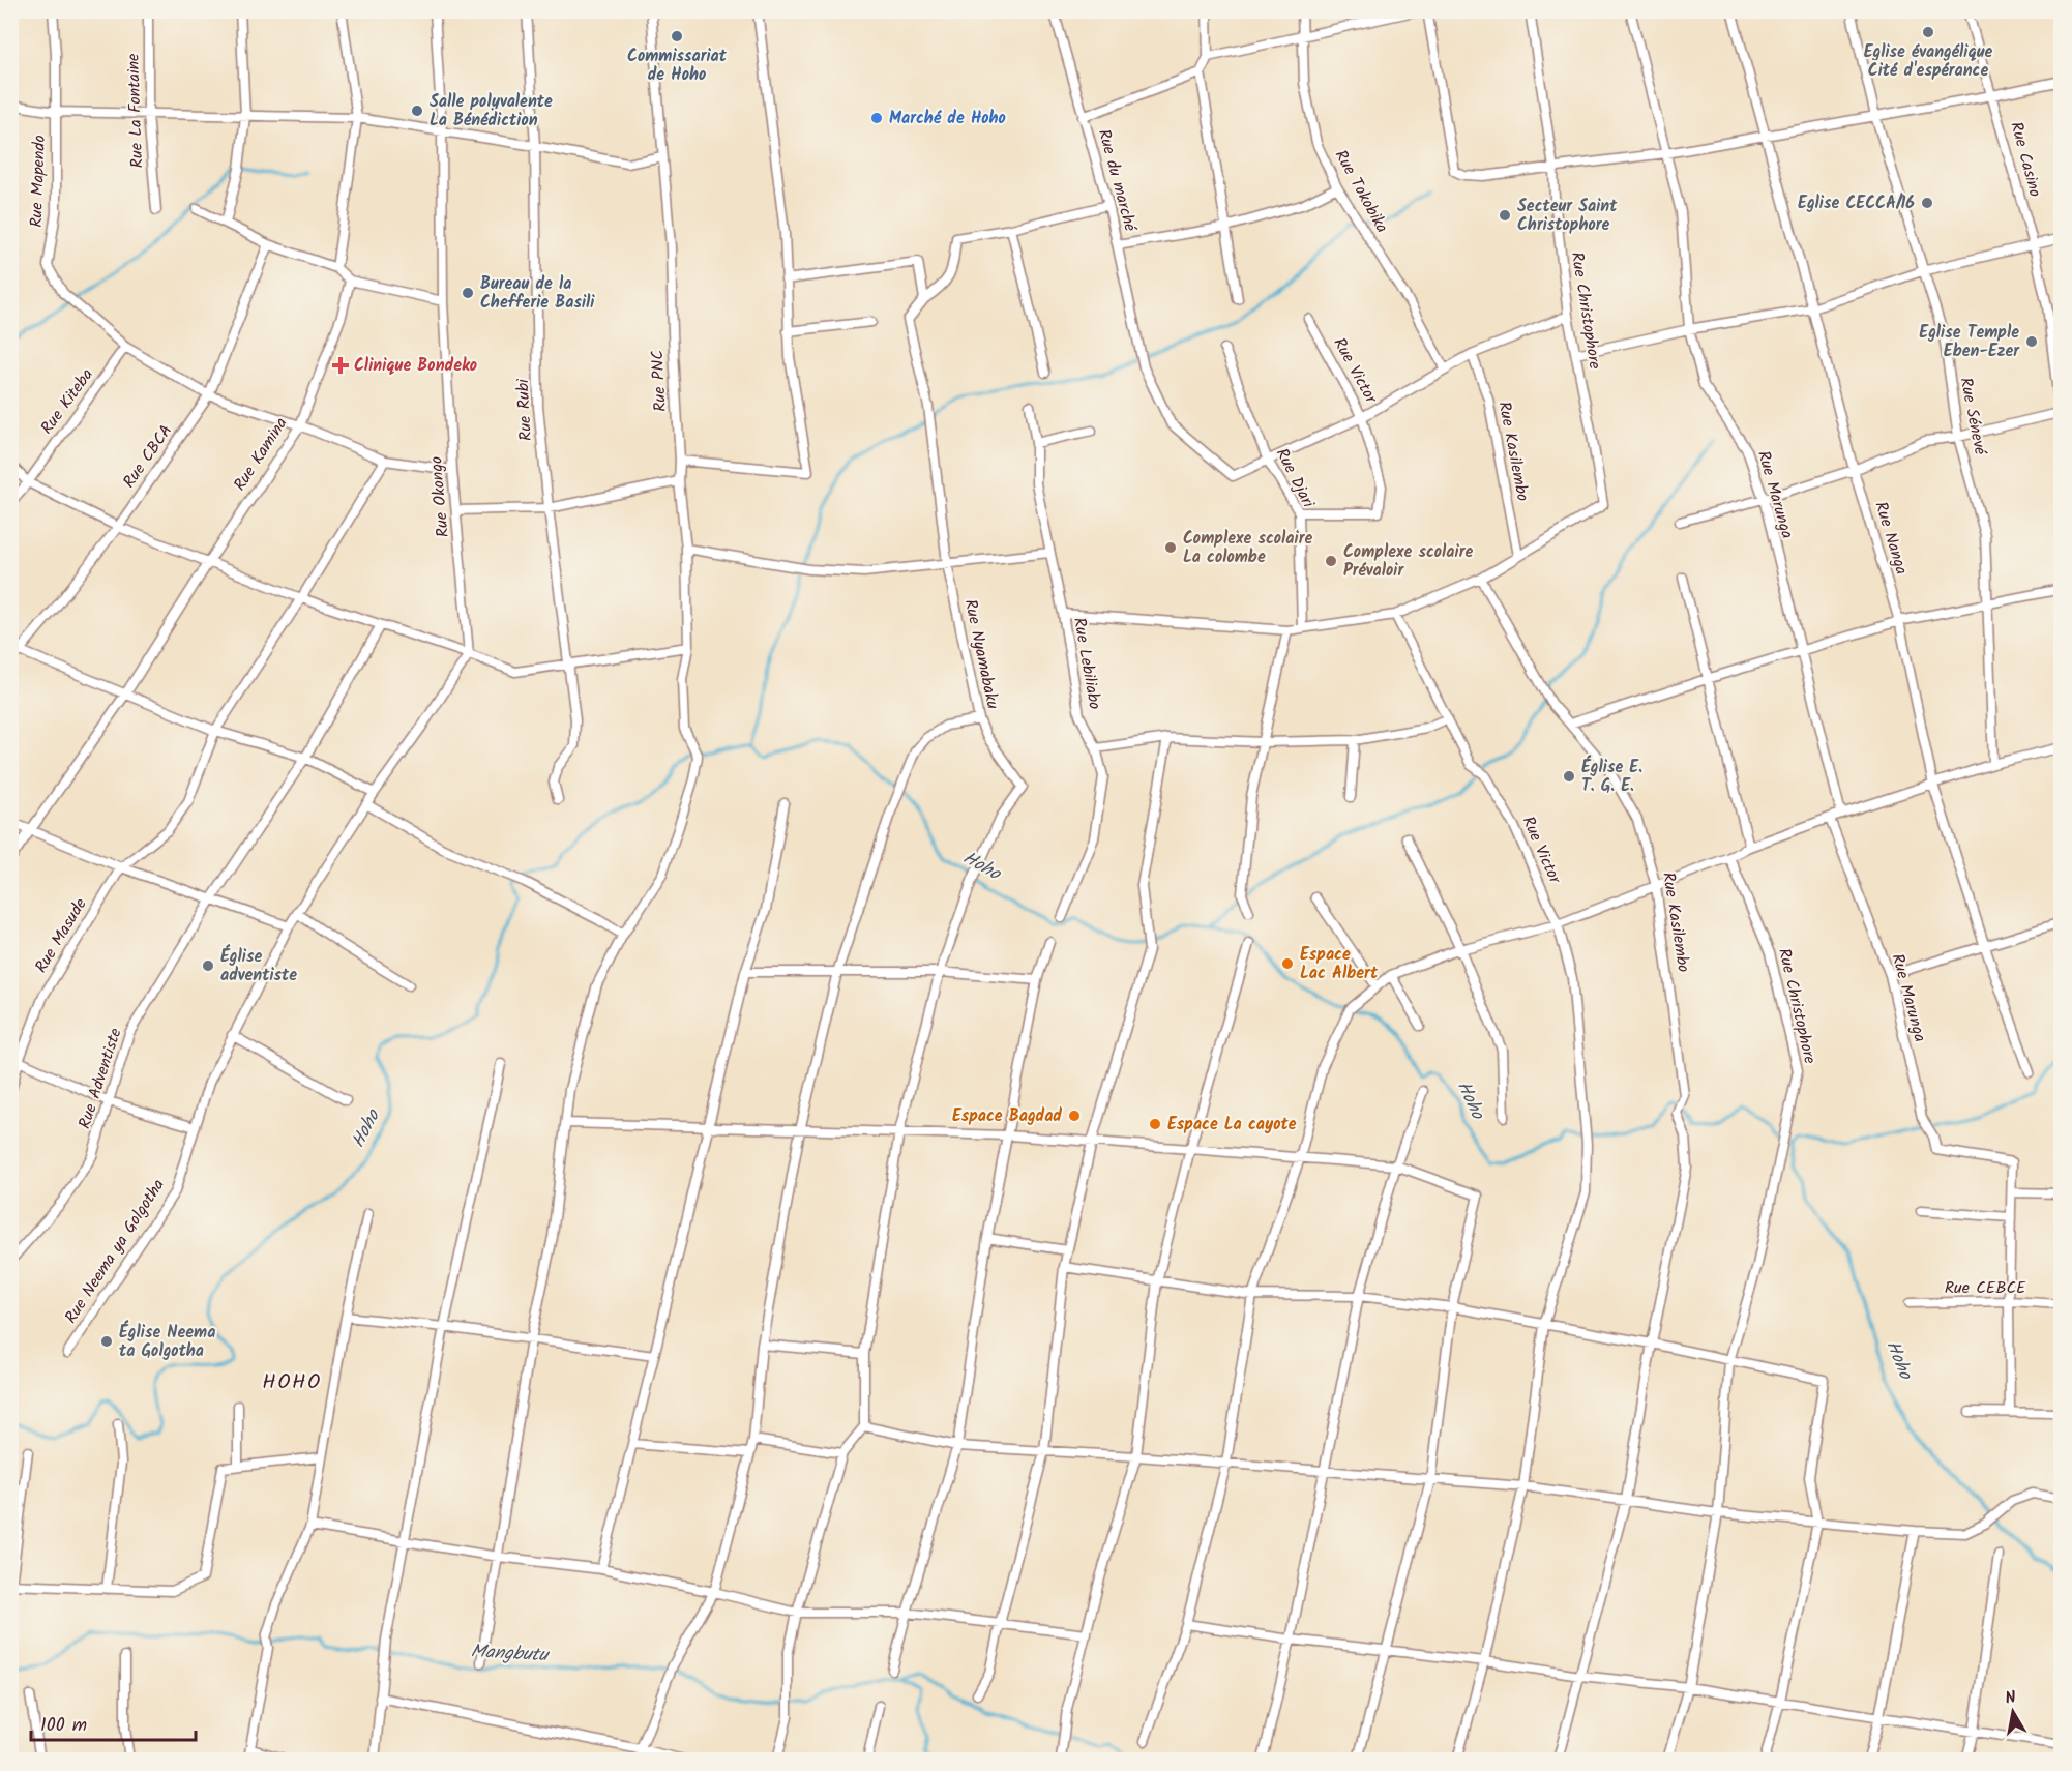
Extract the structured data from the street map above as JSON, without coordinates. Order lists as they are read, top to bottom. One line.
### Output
{"streets":{"street":["Rue La Fontaine","Rue Casino","Rue du marché","Rue Mapendo","Rue Tokobika","Rue Christophore","Rue Victor","Rue PNC","Rue Kiteba","Rue Rubi","Rue Sénevé","Rue Kasilembo","Rue Kamina","Rue CBCA","Rue Djari","Rue Marunga","Rue Okongo","Rue Nanga","Rue Nyamabaku","Rue Lebiliabo","Rue Masude","Rue Adventiste","Rue Neema ya Golgotha","Rue CEBCE"]},"crossings":[["Rue du marché","Rue Djari"],["Rue Mapendo","Rue Kiteba"],["Rue Mapendo","Rue Kamina"],["Rue Mapendo","Rue CBCA"],["Rue Mapendo","Rue Okongo"],["Rue Christophore","Rue Kasilembo"],["Rue Victor","Rue Djari"]],"districts":["HOHO"],"water":["Hoho","Mangbutu"],"places":{"other":["Eglise évangélique Cité d'espérance","Commissariat de Hoho","Salle polyvalente La Bénédiction","Marché de Hoho","Eglise CECCA/16","Secteur Saint Christophore","Bureau de la Chefferie Basili","Eglise Temple Eben-Ezer","Complexe scolaire La colombe","Complexe scolaire Prévaloir","Église E. T. G. E.","Espace Lac Albert","Église adventiste","Espace Bagdad","Espace La cayote","Église Neema ta Golgotha"],"health":["Clinique Bondeko"]},"scale_bar":"100 m","north":"top"}
